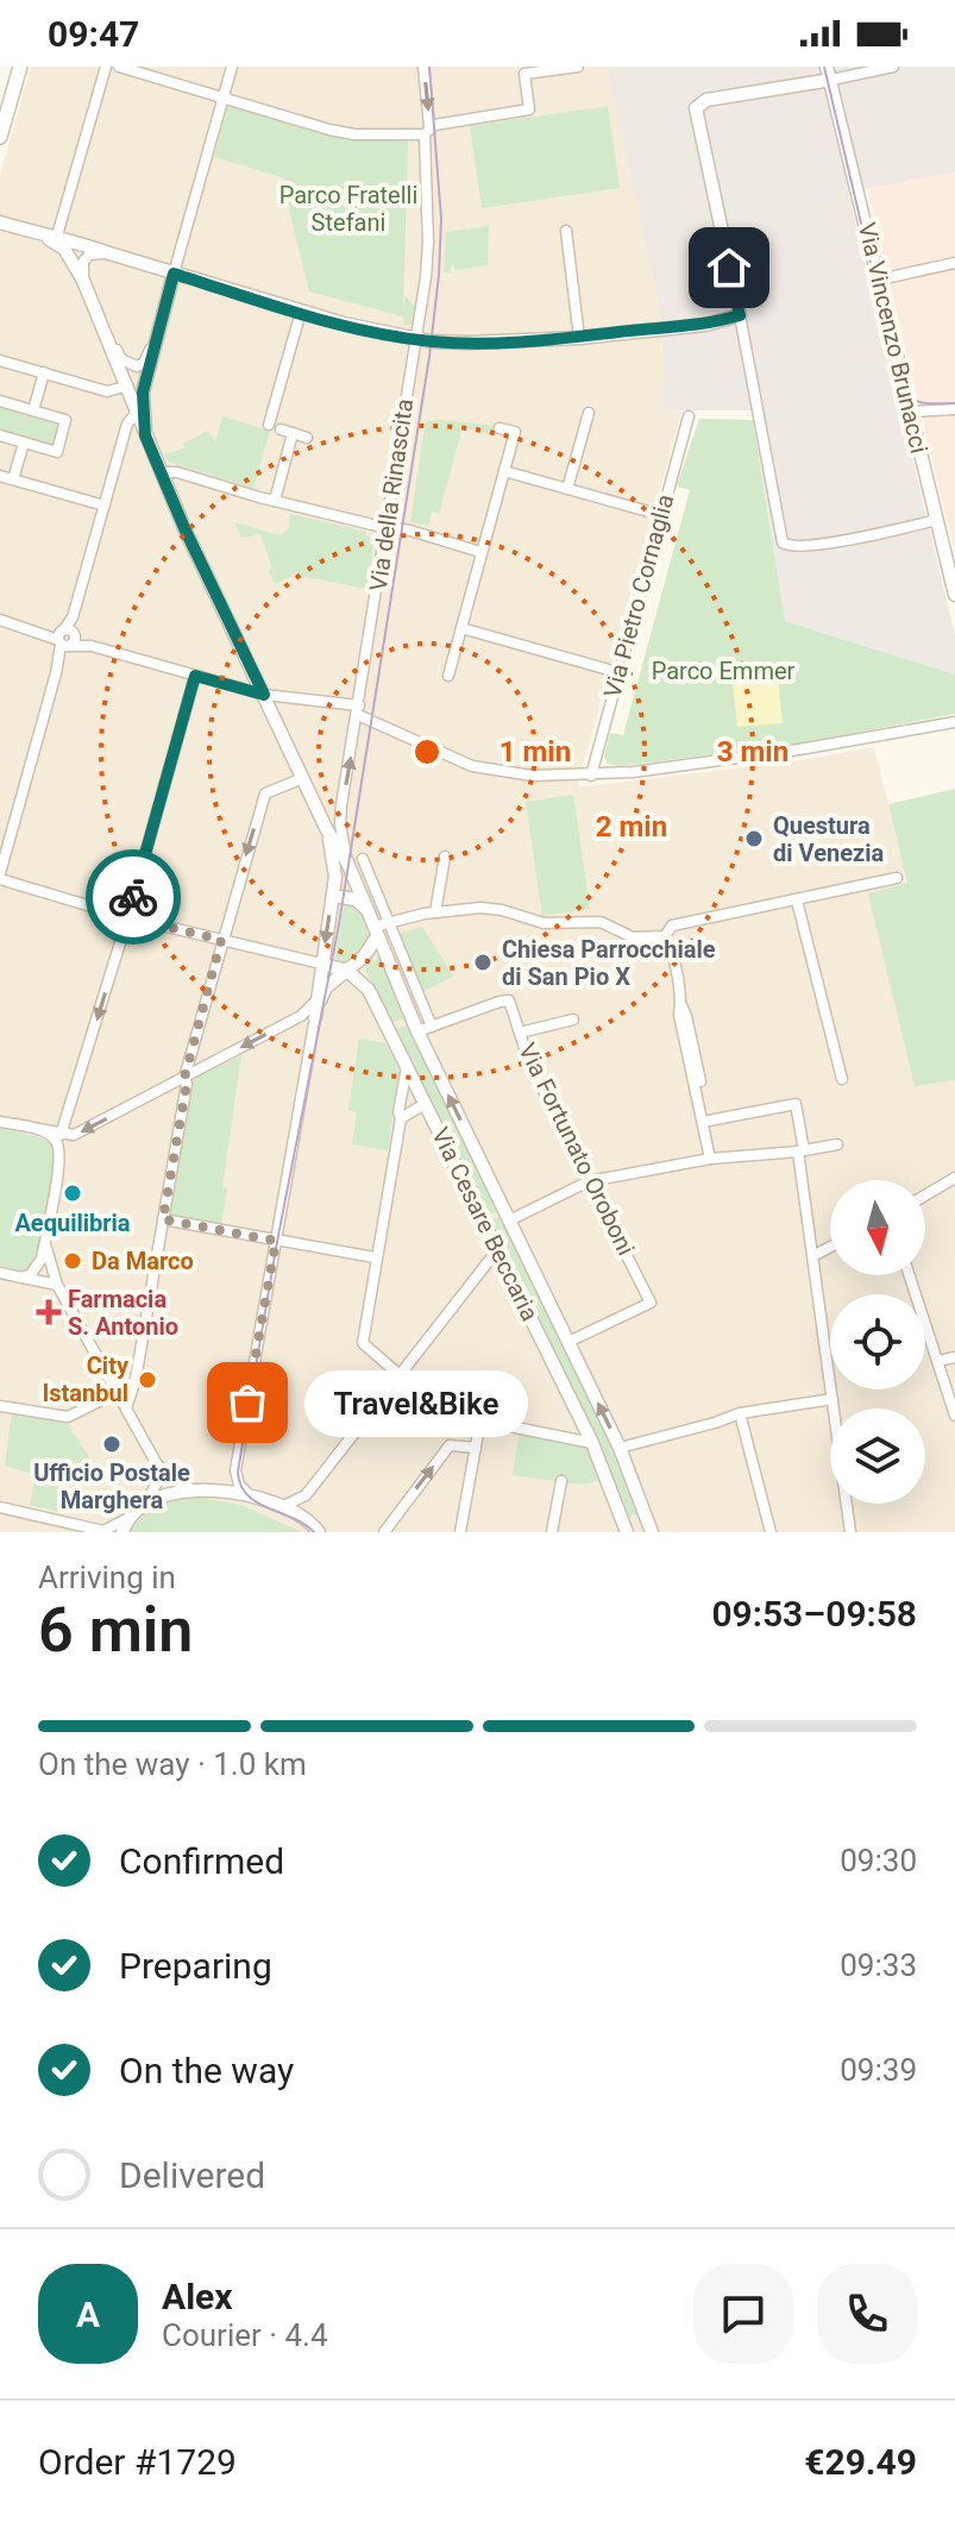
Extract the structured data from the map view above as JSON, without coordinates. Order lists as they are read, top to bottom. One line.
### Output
{"streets":{"street":["Via Vincenzo Brunacci","Via della Rinascita","Via Pietro Cornaglia","Via Fortunato Oroboni","Via Cesare Beccaria"]},"crossings":[["Via della Rinascita","Via Cesare Beccaria"],["Via Fortunato Oroboni","Via Cesare Beccaria"]],"parks":["Parco Fratelli Stefani","Parco Emmer"],"places":{"other":["Questura di Venezia","Chiesa Parrocchiale di San Pio X","Aequilibria","Da Marco","City Istanbul","Travel&Bike","Ufficio Postale Marghera"],"health":["Farmacia S. Antonio"]},"north":"bottom","page":{"status":"09:47","bubble":"Travel&Bike","heading":["6 min","Arriving in","09:53–09:58"],"panel":["Alex","Courier · 4.4","Order #1729","€29.49"],"bar":"On the way · 1.0 km","list":[["Confirmed","09:30"],["Preparing","09:33"],["On the way","09:39"],"Delivered"],"round":"A"},"rings":["1 min","3 min","2 min"]}
